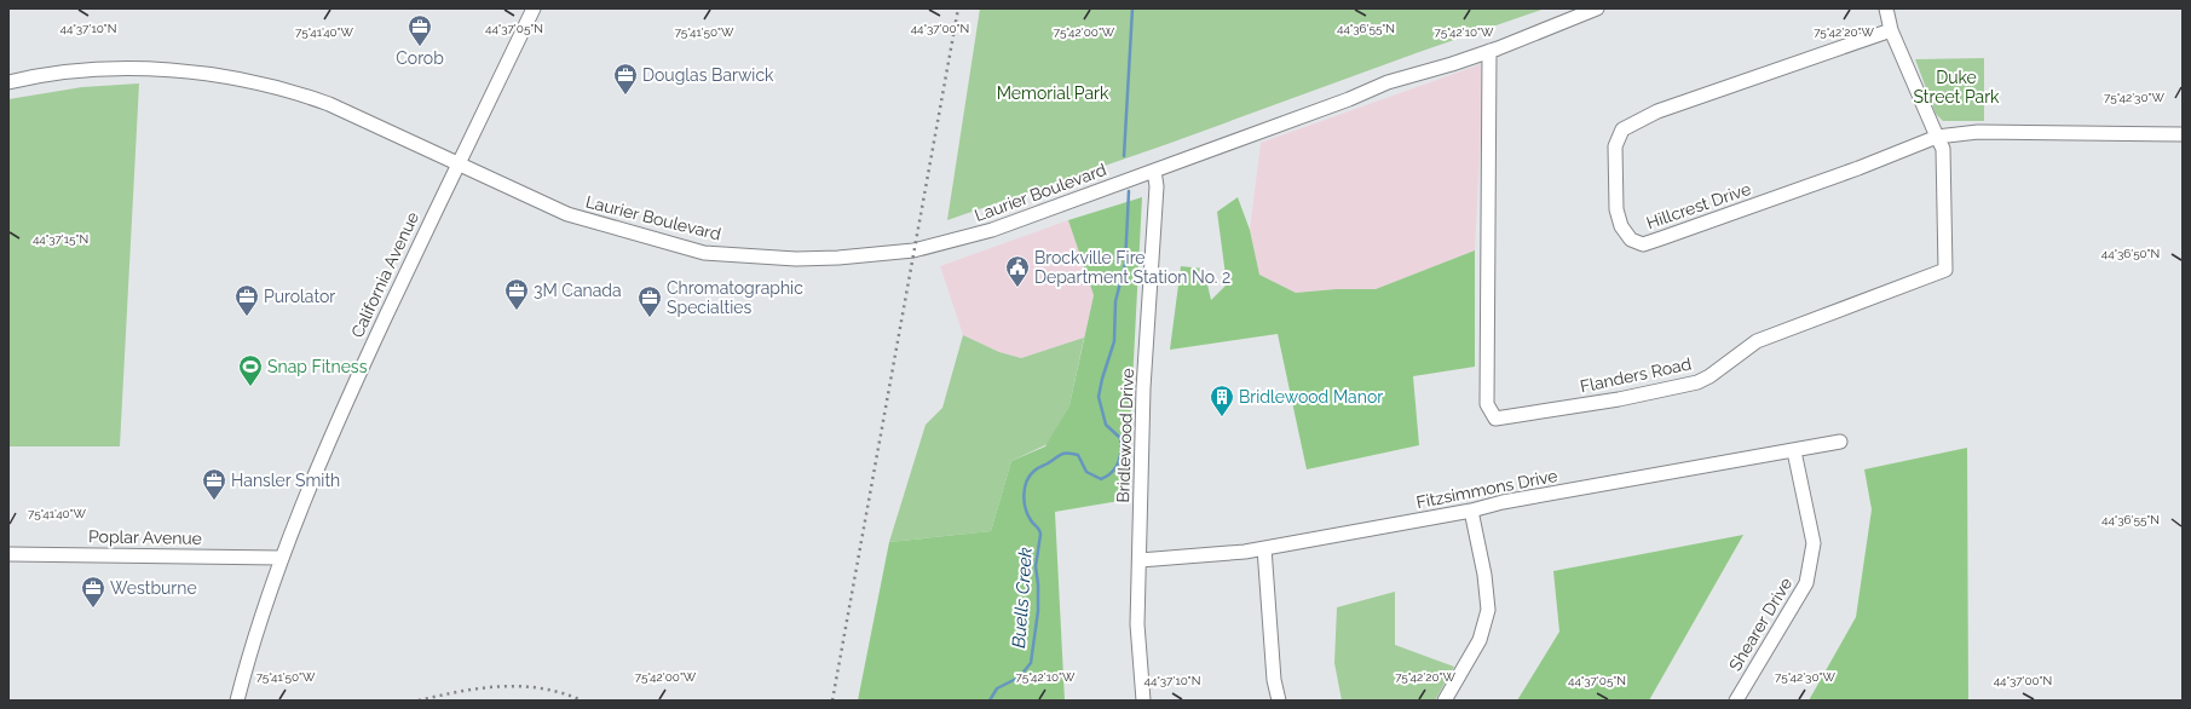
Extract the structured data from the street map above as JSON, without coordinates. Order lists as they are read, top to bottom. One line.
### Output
{"streets":{"street":["Laurier Boulevard","Hillcrest Drive","California Avenue","Flanders Road","Bridlewood Drive","Fitzsimmons Drive","Poplar Avenue","Shearer Drive"]},"crossings":[["Laurier Boulevard","California Avenue"],["Laurier Boulevard","Flanders Road"],["Laurier Boulevard","Bridlewood Drive"],["Hillcrest Drive","Flanders Road"],["California Avenue","Poplar Avenue"],["Bridlewood Drive","Fitzsimmons Drive"],["Fitzsimmons Drive","Shearer Drive"]],"water":["Buells Creek"],"parks":["Duke Street Park","Memorial Park"],"places":{"office":["Corob","Douglas Barwick","3M Canada","Purolator","Chromatographic Specialties","Hansler Smith","Westburne"],"public building":["Brockville Fire Department Station No. 2"],"sports":["Snap Fitness"],"building":["Bridlewood Manor"]},"coordinates":["44°37'10\"N","44°37'05\"N","44°37'00\"N","44°36'55\"N","75°41'40\"W","75°41'50\"W","75°42'00\"W","75°42'10\"W","75°42'20\"W","75°42'30\"W","44°37'15\"N","44°36'50\"N"]}
